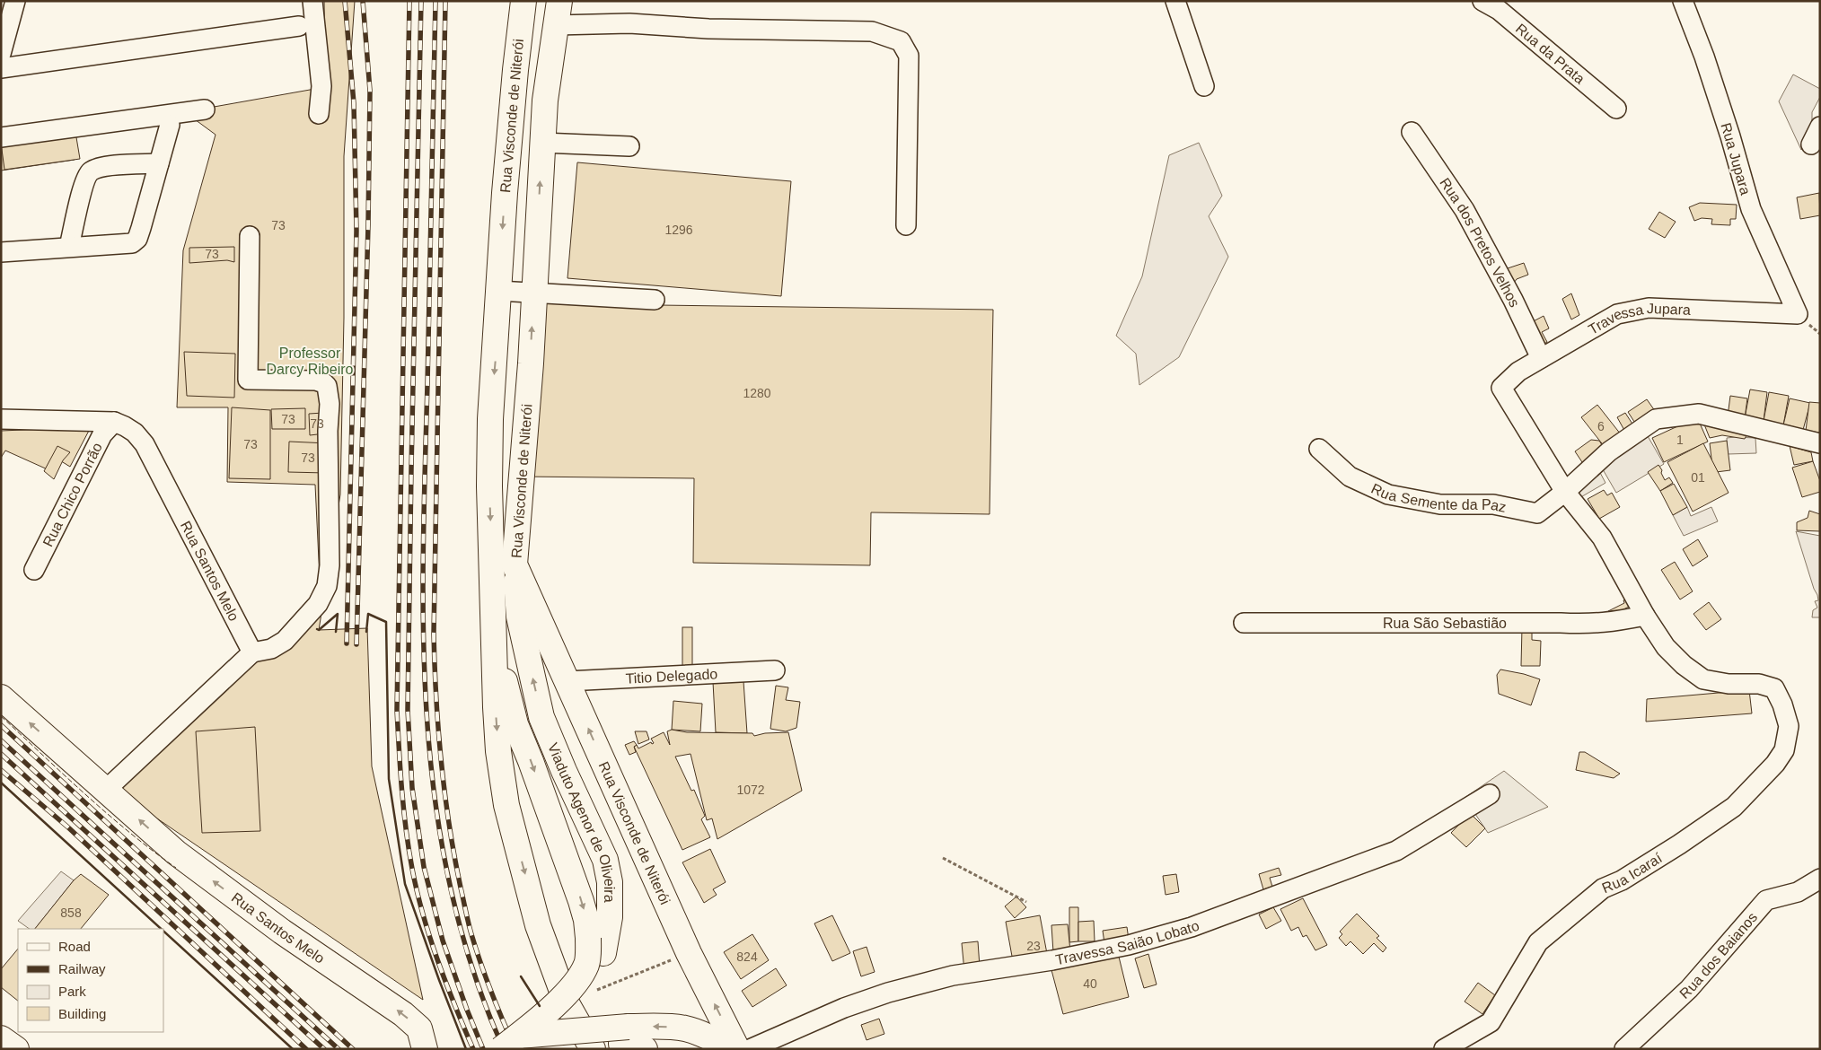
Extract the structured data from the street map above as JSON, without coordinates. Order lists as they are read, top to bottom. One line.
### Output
{"streets":{"main road":["Rua Visconde de Niterói","Rua Santos Melo","Viaduto Agenor de Oliveira"],"street":["Rua da Prata","Rua Jupara","Rua dos Pretos Velhos","Travessa Jupara","Rua Chico Porrão","Rua Semente da Paz","Rua São Sebastião","Titio Delegado","Rua Icaraí","Travessa Saião Lobato","Rua dos Baianos"]},"crossings":[["Rua Visconde de Niterói","Titio Delegado"],["Rua Visconde de Niterói","Viaduto Agenor de Oliveira"],["Rua Jupara","Travessa Jupara"],["Rua dos Pretos Velhos","Travessa Jupara"],["Travessa Jupara","Rua Semente da Paz"],["Rua Chico Porrão","Rua Santos Melo"],["Rua São Sebastião","Rua Icaraí"]],"one_way":["Rua Santos Melo"],"parks":["Professor Darcy Ribeiro"],"house_numbers":["73","1296","73","1280","73","73","6","1","73","73","01","1072","858","23","824","40"],"legend":["Road","Railway","Park","Building"]}
